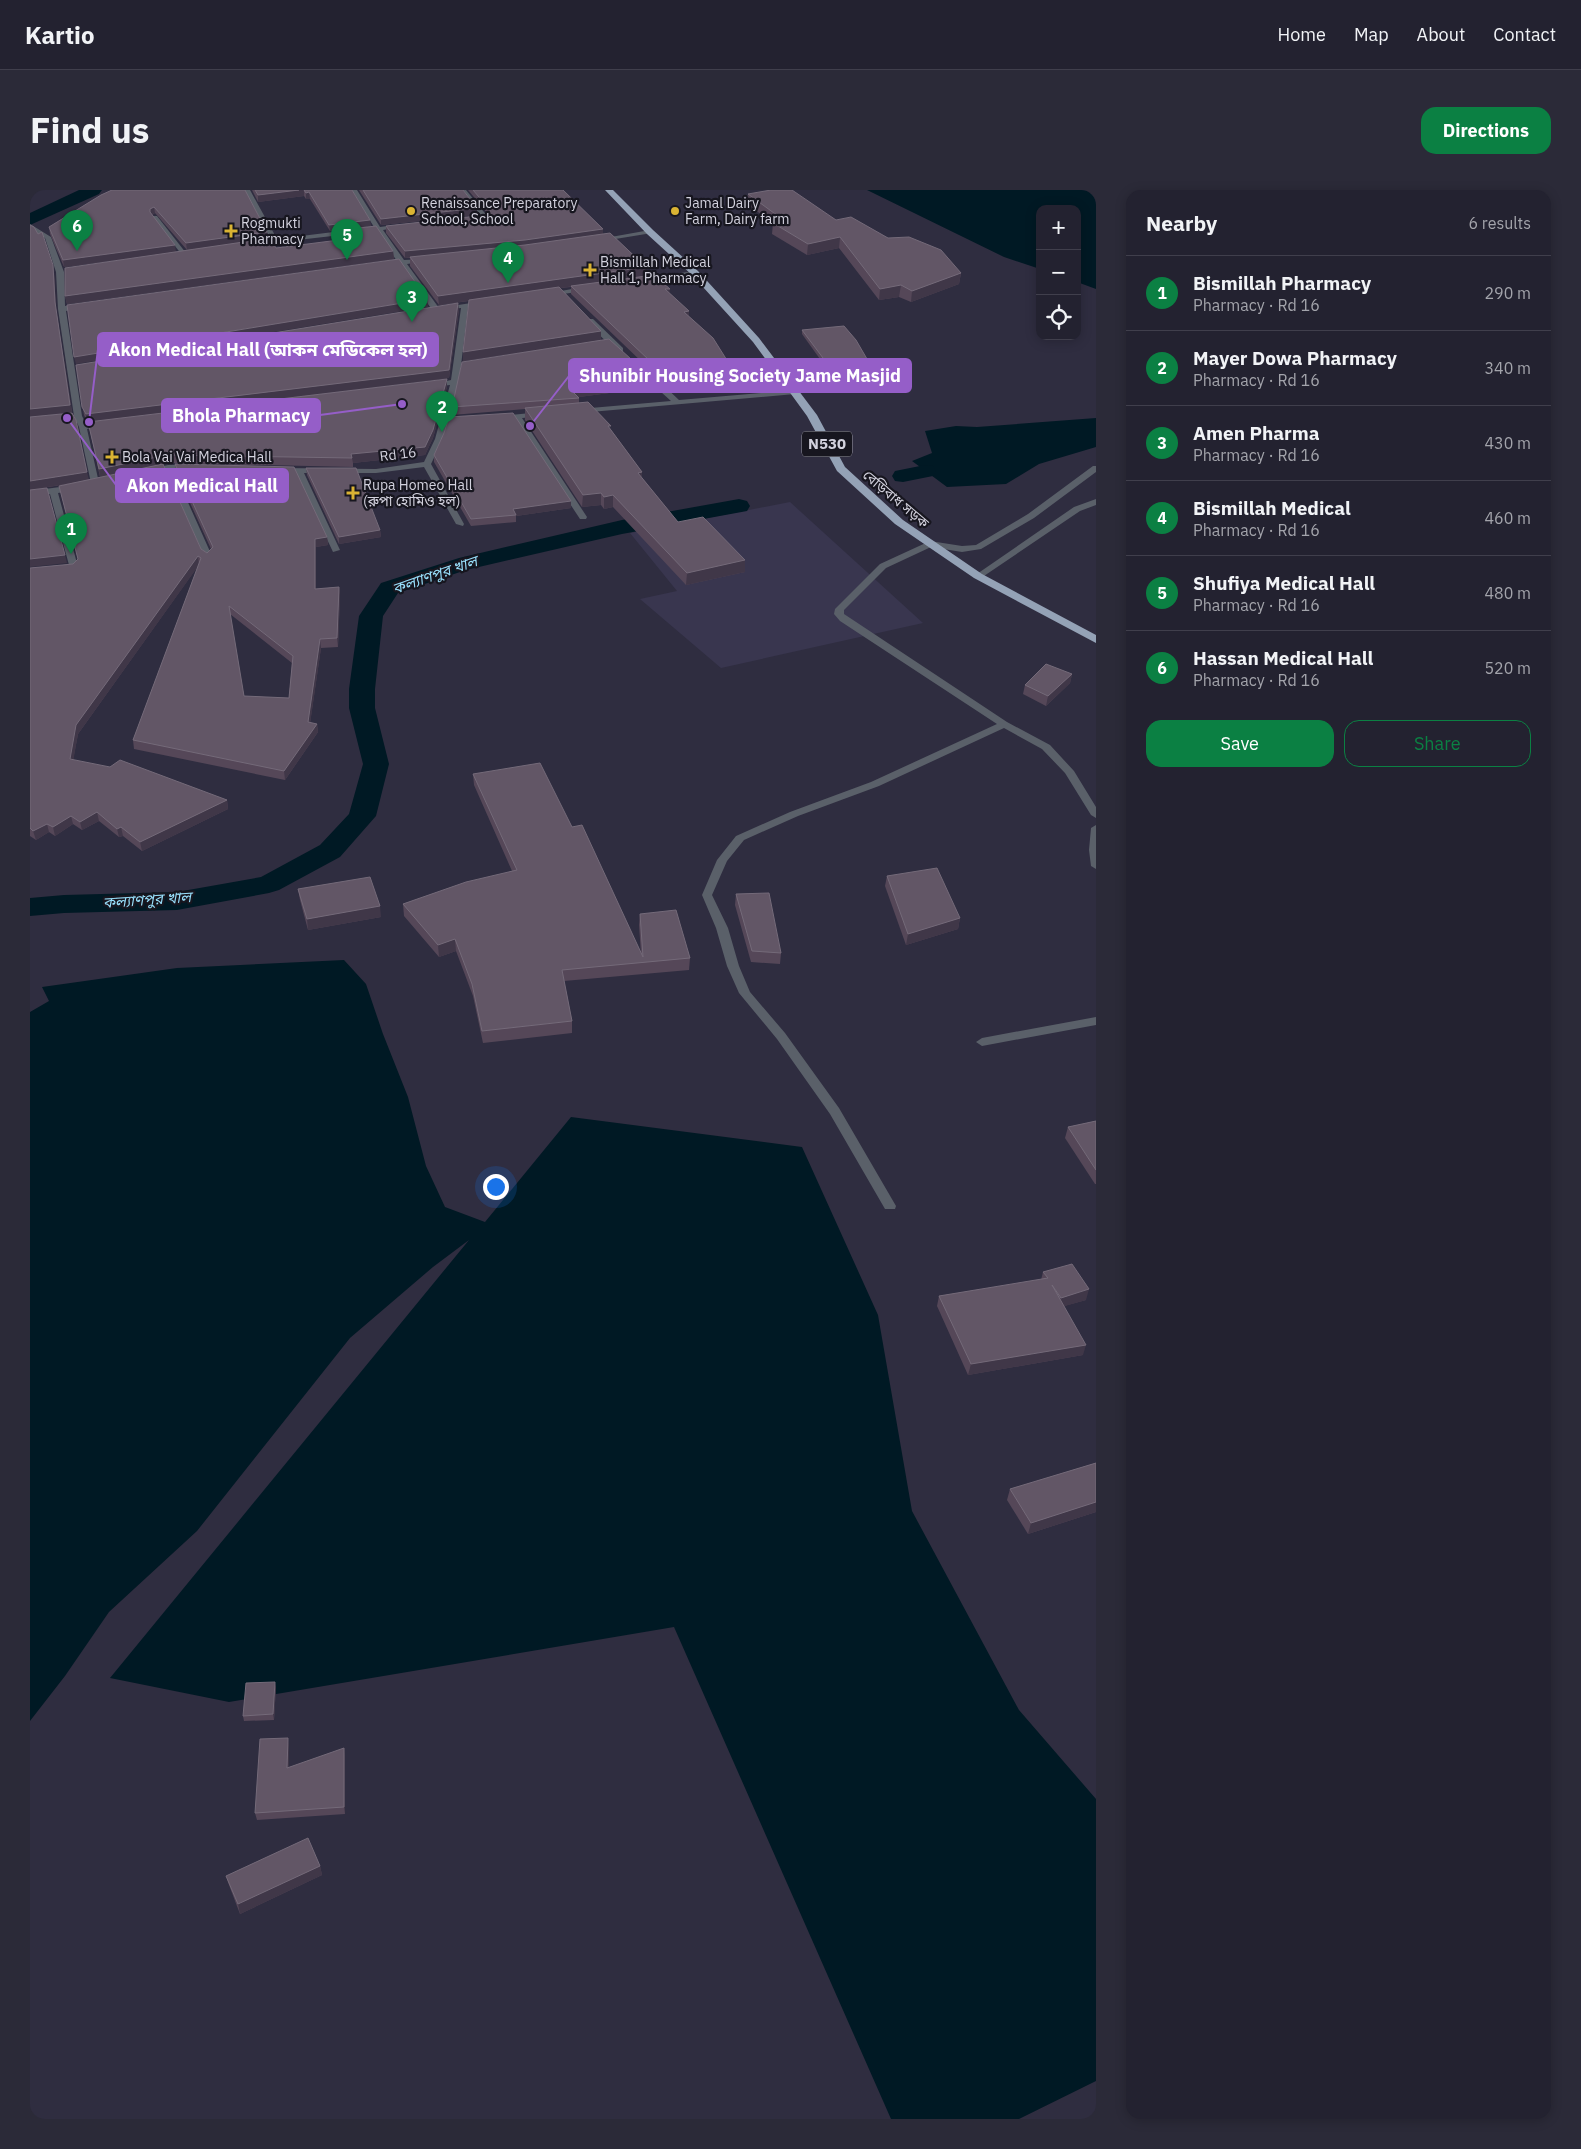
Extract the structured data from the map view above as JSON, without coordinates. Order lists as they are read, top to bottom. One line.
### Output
{"streets":{"highway":["N530","বেড়িবাধ সড়ক"],"street":["Rd 16"]},"water":["কল্যাণপুর খাল"],"places":{"other":["Renaissance Preparatory School, School","Jamal Dairy Farm, Dairy farm","Bhola Pharmacy","Akon Medical Hall","Akon Medical Hall (আকন মেডিকেল হল)","Shunibir Housing Society Jame Masjid"],"health":["Rogmukti Pharmacy","Bismillah Medical Hall 1, Pharmacy","Bola Vai Vai Medica Hall","Rupa Homeo Hall (রুপা হোমিও হল)"]},"page":{"header":"Kartio","nav":["Home","Map","About","Contact"],"title":"Find us","buttons":["Directions",["Save","Share"]],"heading":["Nearby","6 results"],"map_buttons":["+","−"],"pins":["6","5","4","3","2","1"],"list":[{"mark":"1","name":"Bismillah Pharmacy","note":"Pharmacy · Rd 16","value":"290 m"},{"mark":"2","name":"Mayer Dowa Pharmacy","note":"Pharmacy · Rd 16","value":"340 m"},{"mark":"3","name":"Amen Pharma","note":"Pharmacy · Rd 16","value":"430 m"},{"mark":"4","name":"Bismillah Medical","note":"Pharmacy · Rd 16","value":"460 m"},{"mark":"5","name":"Shufiya Medical Hall","note":"Pharmacy · Rd 16","value":"480 m"},{"mark":"6","name":"Hassan Medical Hall","note":"Pharmacy · Rd 16","value":"520 m"}]}}
